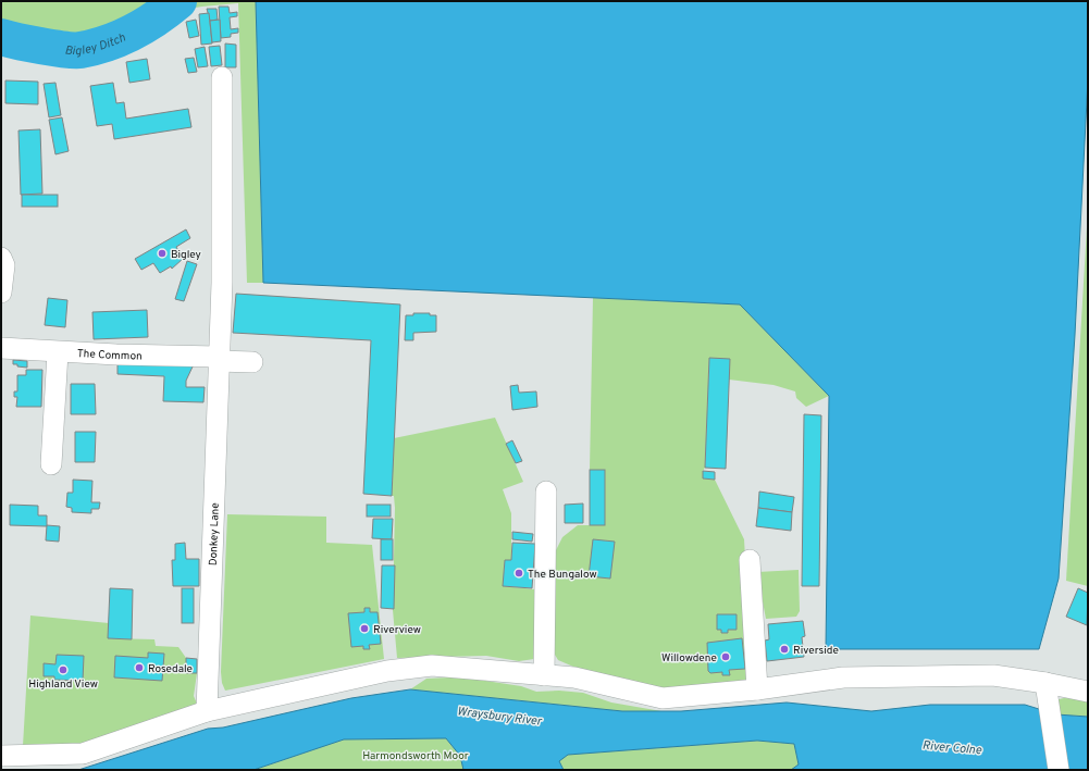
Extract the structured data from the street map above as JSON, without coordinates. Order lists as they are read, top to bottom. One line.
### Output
{"streets":{"street":["The Common","Donkey Lane"]},"crossings":[["The Common","Donkey Lane"]],"water":["Bigley Ditch","Wraysbury River","River Colne"],"parks":["Harmondsworth Moor"],"places":["Bigley","The Bungalow","Riverview","Riverside","Willowdene","Rosedale","Highland View"]}
